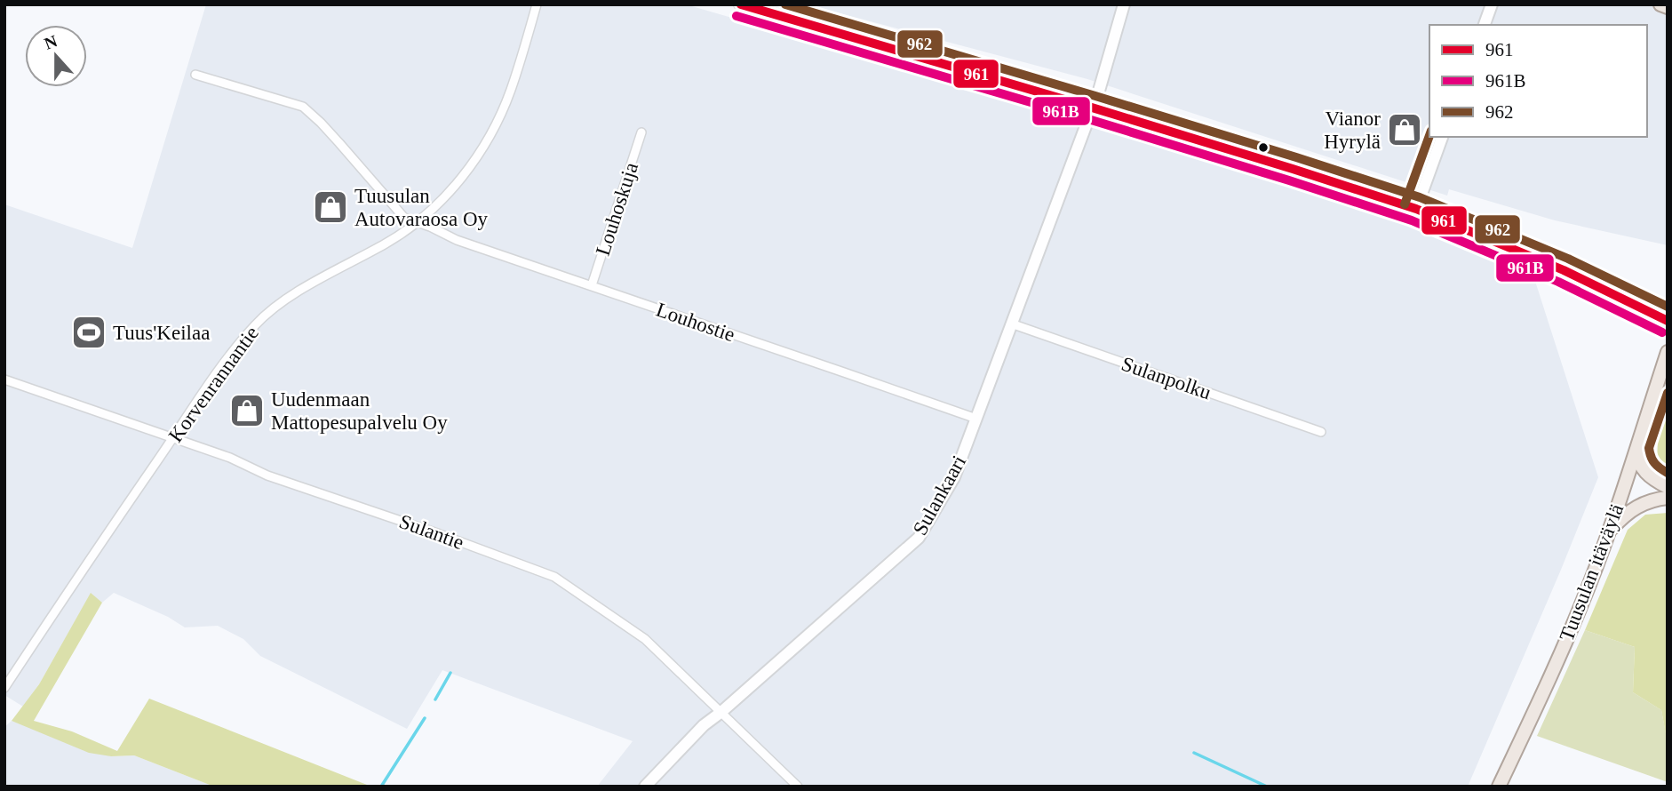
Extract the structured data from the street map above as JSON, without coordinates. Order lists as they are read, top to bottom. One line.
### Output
{"streets":{"main road":["Tuusulan itäväylä"],"street":["Louhoskuja","Louhostie","Sulanpolku","Korvenrannantie","Sulankaari","Sulantie"]},"crossings":[["Louhoskuja","Louhostie"],["Louhostie","Korvenrannantie"],["Louhostie","Sulankaari"],["Sulanpolku","Sulankaari"],["Korvenrannantie","Sulantie"],["Sulankaari","Sulantie"]],"places":{"shop":["Vianor Hyrylä","Tuusulan Autovaraosa Oy","Uudenmaan Mattopesupalvelu Oy"],"sports":["Tuus'Keilaa"]},"lines":["transit line 961","transit line 962","transit line 961B"],"legend":["961","961B","962"],"north":"top"}
